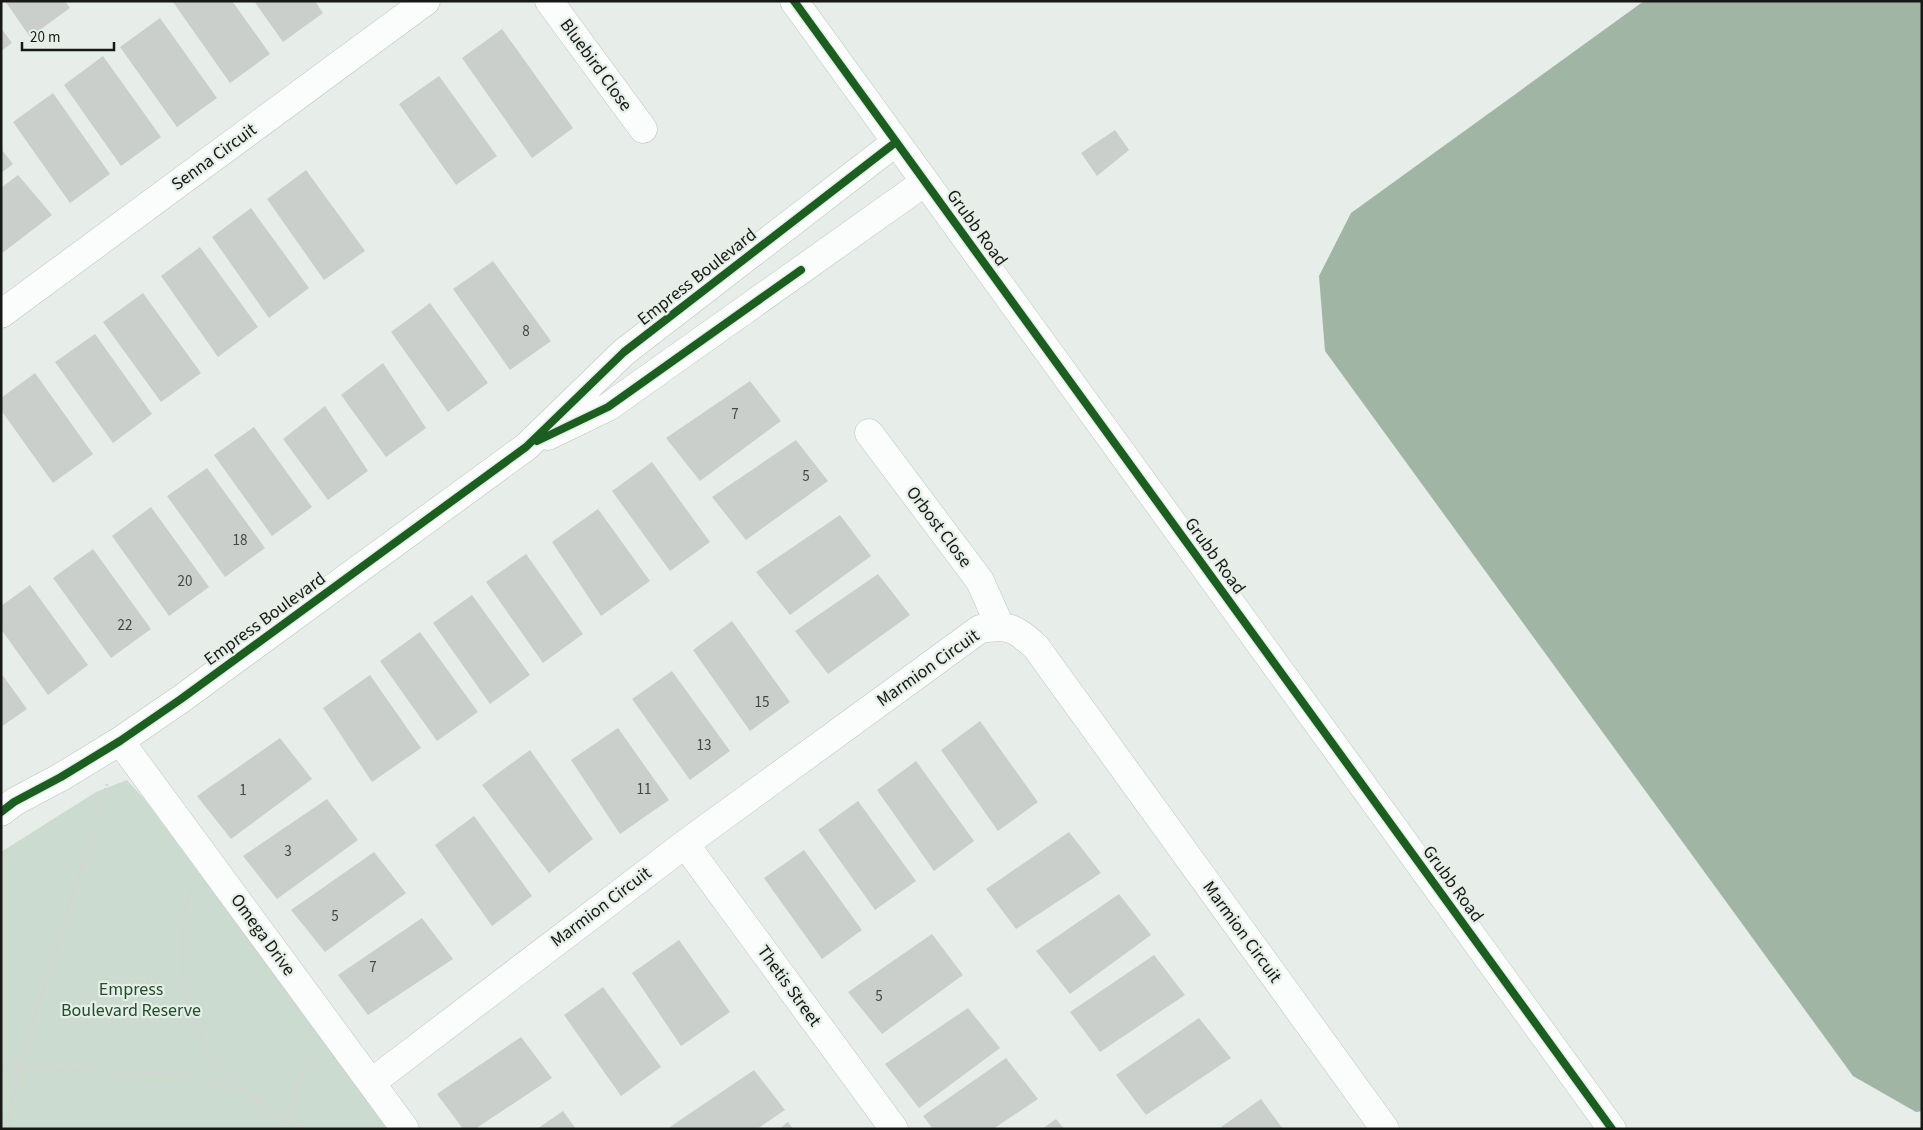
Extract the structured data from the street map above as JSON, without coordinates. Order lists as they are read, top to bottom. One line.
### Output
{"streets":{"street":["Bluebird Close","Senna Circuit","Grubb Road","Empress Boulevard","Orbost Close","Marmion Circuit","Omega Drive","Thetis Street"]},"crossings":[["Grubb Road","Empress Boulevard"],["Empress Boulevard","Omega Drive"],["Orbost Close","Marmion Circuit"],["Marmion Circuit","Omega Drive"],["Marmion Circuit","Thetis Street"]],"parks":["Empress Boulevard Reserve"],"house_numbers":["8","7","5","18","20","22","15","13","11","1","3","5","7","5"],"scale_bar":"20 m"}
